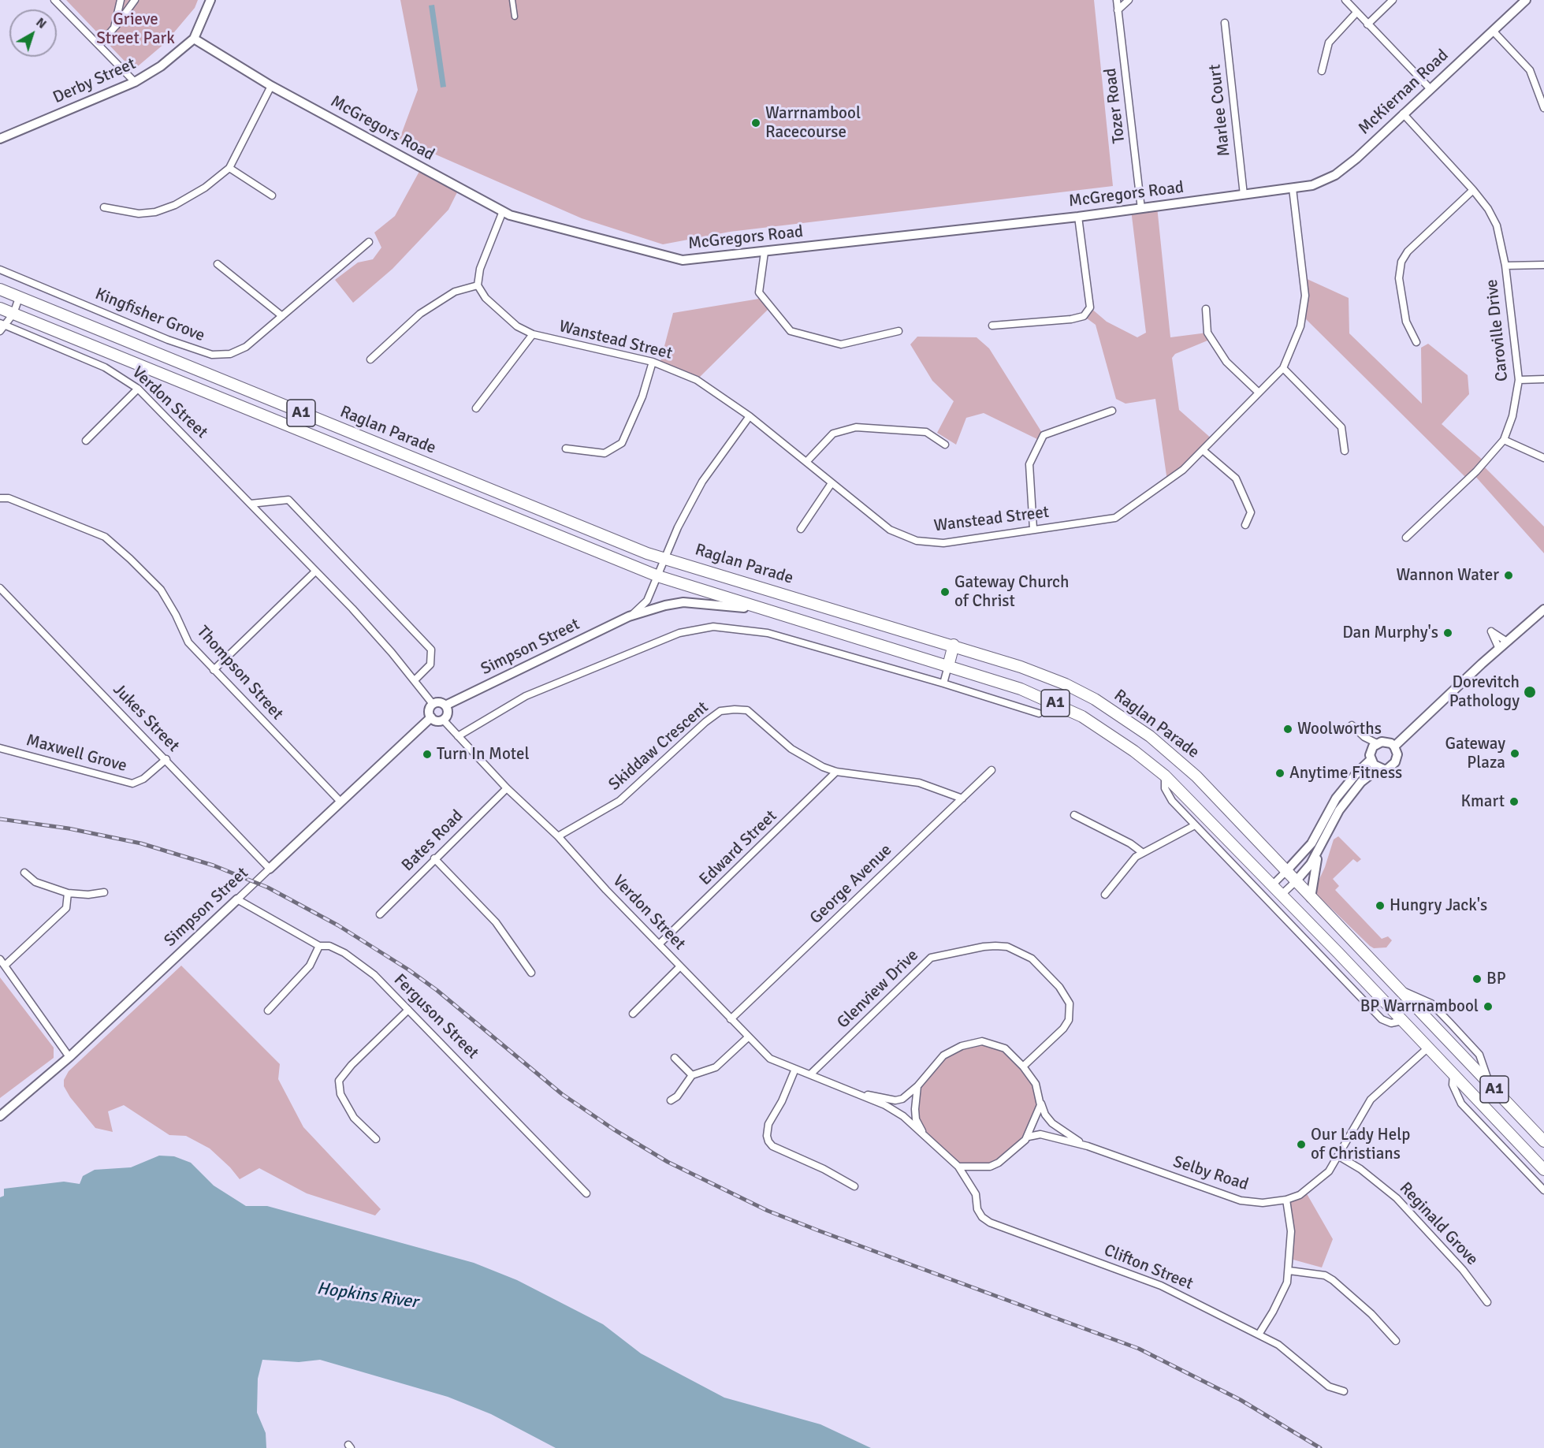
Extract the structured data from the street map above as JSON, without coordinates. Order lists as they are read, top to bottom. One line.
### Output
{"streets":{"highway":["A1","Raglan Parade"],"street":["Derby Street","McKiernan Road","Tozer Road","Marlee Court","McGregors Road","Kingfisher Grove","Caroville Drive","Wanstead Street","Verdon Street","Simpson Street","Thompson Street","Jukes Street","Skiddaw Crescent","Maxwell Grove","Bates Road","Edward Street","George Avenue","Glenview Drive","Ferguson Street","Selby Road","Reginald Grove","Clifton Street"]},"crossings":[["Derby Street","McGregors Road"],["McKiernan Road","McGregors Road"],["McKiernan Road","Caroville Drive"],["McKiernan Road","Wanstead Street"],["Tozer Road","McGregors Road"],["Marlee Court","McGregors Road"],["McGregors Road","Wanstead Street"],["Wanstead Street","Simpson Street"],["Verdon Street","Simpson Street"],["Verdon Street","Skiddaw Crescent"],["Verdon Street","Bates Road"],["Verdon Street","Edward Street"],["Verdon Street","George Avenue"],["Verdon Street","Glenview Drive"],["Verdon Street","Selby Road"],["Verdon Street","Clifton Street"],["Raglan Parade","Simpson Street"],["Raglan Parade","Selby Road"],["Simpson Street","Thompson Street"],["Simpson Street","Jukes Street"],["Simpson Street","Ferguson Street"],["Jukes Street","Maxwell Grove"],["Skiddaw Crescent","Edward Street"],["Skiddaw Crescent","George Avenue"],["Glenview Drive","Selby Road"],["Glenview Drive","Clifton Street"],["Selby Road","Reginald Grove"],["Selby Road","Clifton Street"]],"water":["Hopkins River"],"parks":["Grieve Street Park"],"places":["Warrnambool Racecourse","Wannon Water","Gateway Church of Christ","Dan Murphy's","Dorevitch Pathology","Woolworths","Gateway Plaza","Turn In Motel","Anytime Fitness","Kmart","Hungry Jack's","BP","BP Warrnambool","Our Lady Help of Christians"],"north":"top right"}
